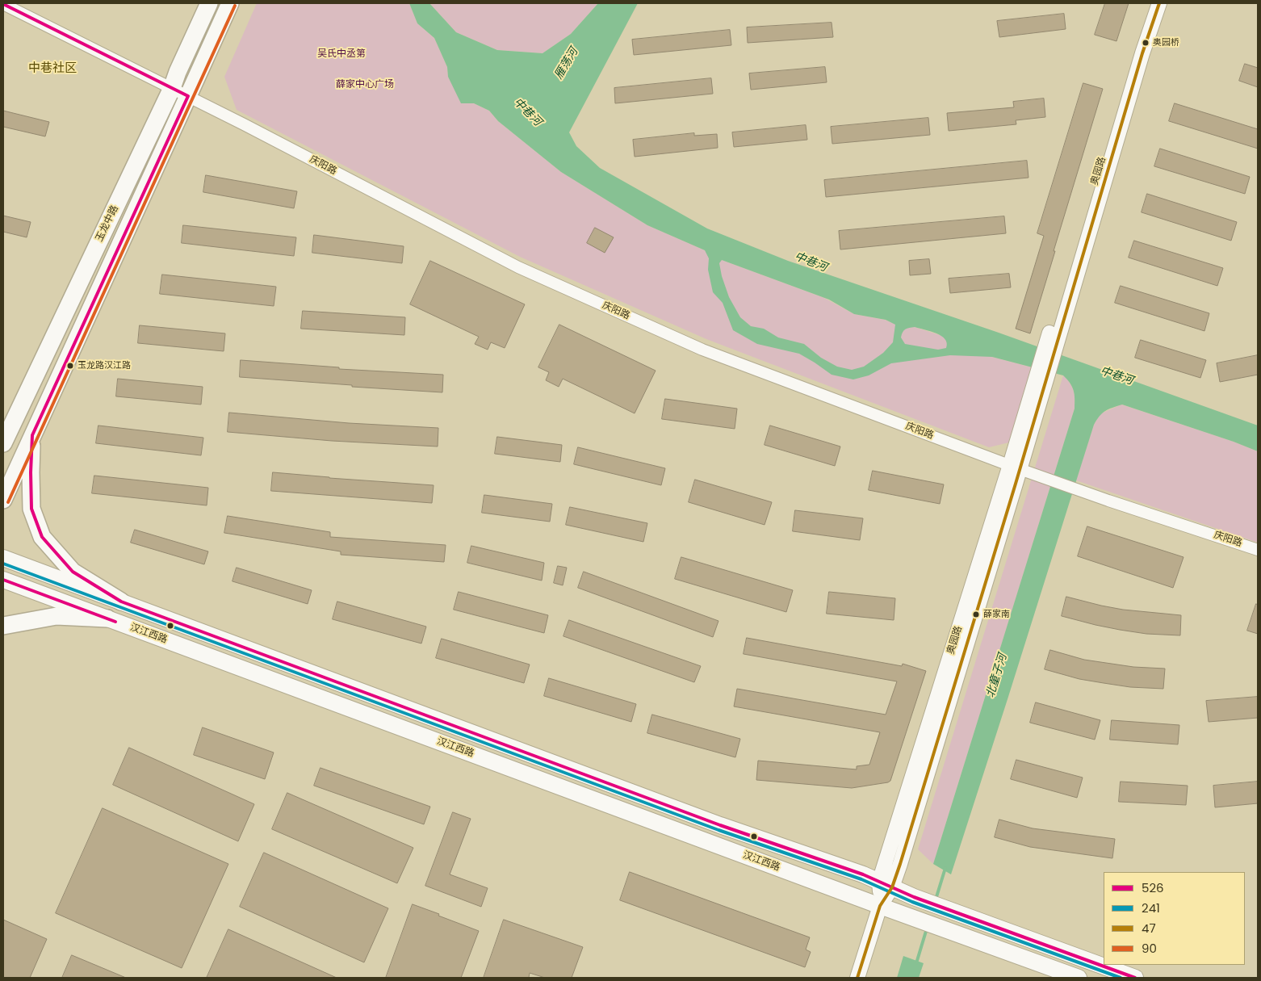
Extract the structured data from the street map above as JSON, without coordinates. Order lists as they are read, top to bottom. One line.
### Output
{"streets":{"main road":["玉龙中路","汉江西路"],"street":["庆阳路","奥园路"]},"crossings":[["庆阳路","奥园路"],["庆阳路","玉龙中路"],["奥园路","汉江西路"]],"districts":["中巷社区"],"water":["雁荡河","中巷河","北童子河"],"parks":["吴氏中丞第","薛家中心广场"],"places":["奥园桥","玉龙路汉江路","薛家南"],"lines":["transit line 47","transit line 526","transit line 90","transit line 241"],"legend":["526","241","47","90"]}
